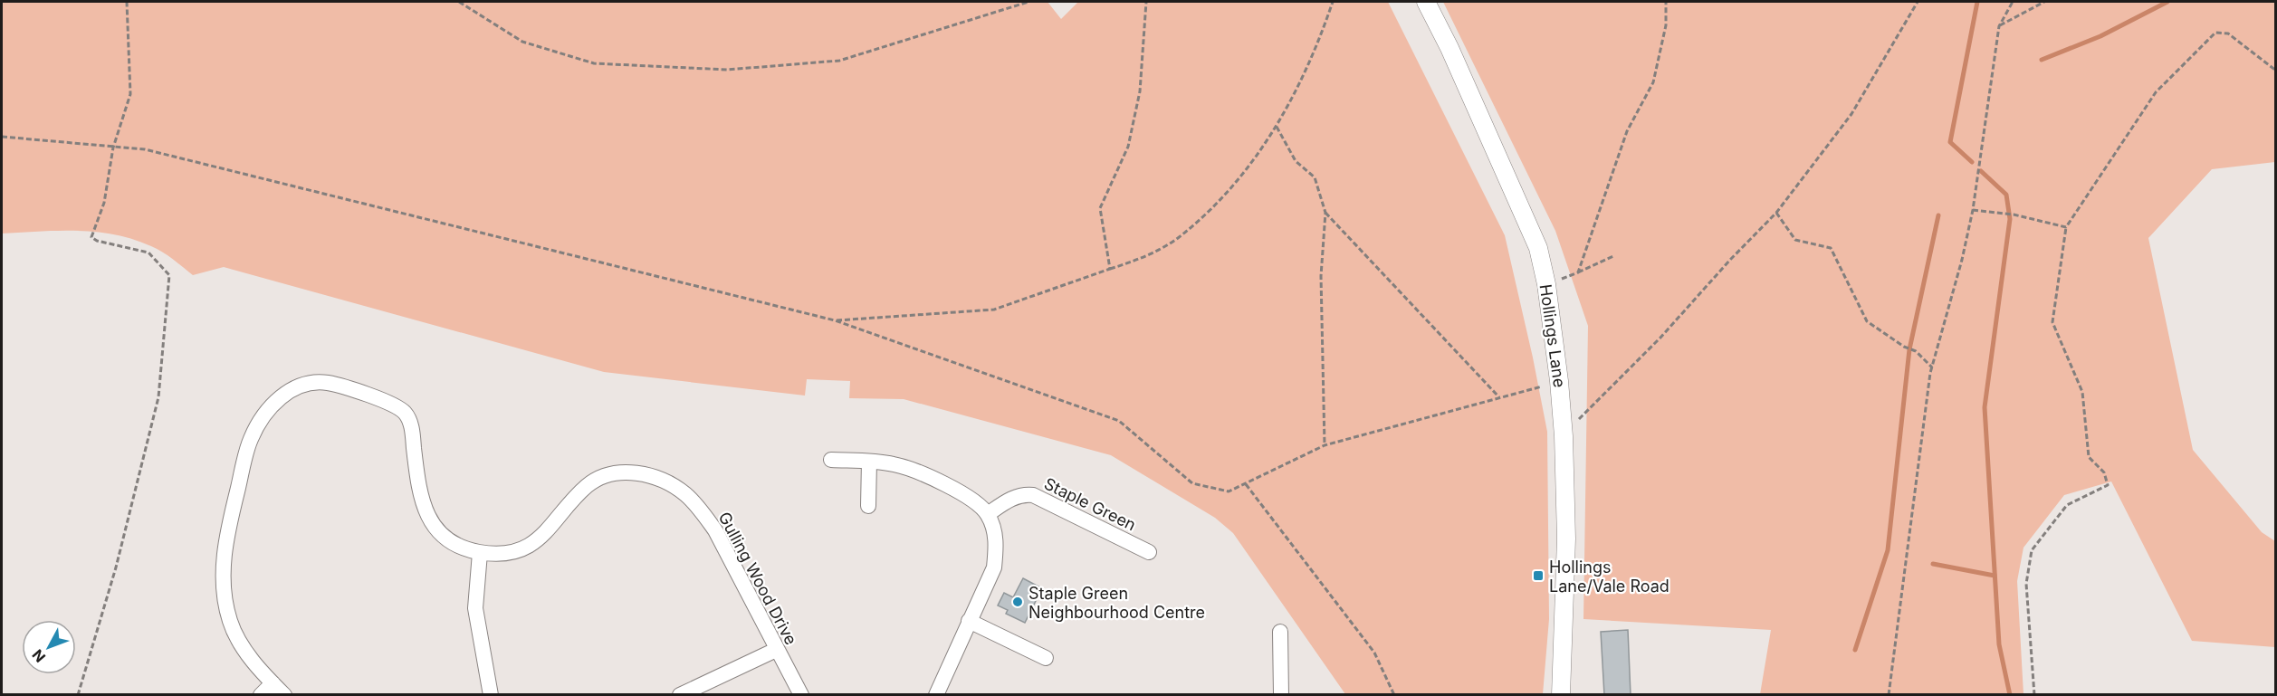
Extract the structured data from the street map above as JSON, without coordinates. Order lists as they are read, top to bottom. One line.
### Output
{"streets":{"street":["Hollings Lane","Staple Green","Gulling Wood Drive"]},"places":{"transit":["Hollings Lane/Vale Road"],"other":["Staple Green Neighbourhood Centre"]},"north":"bottom left"}
